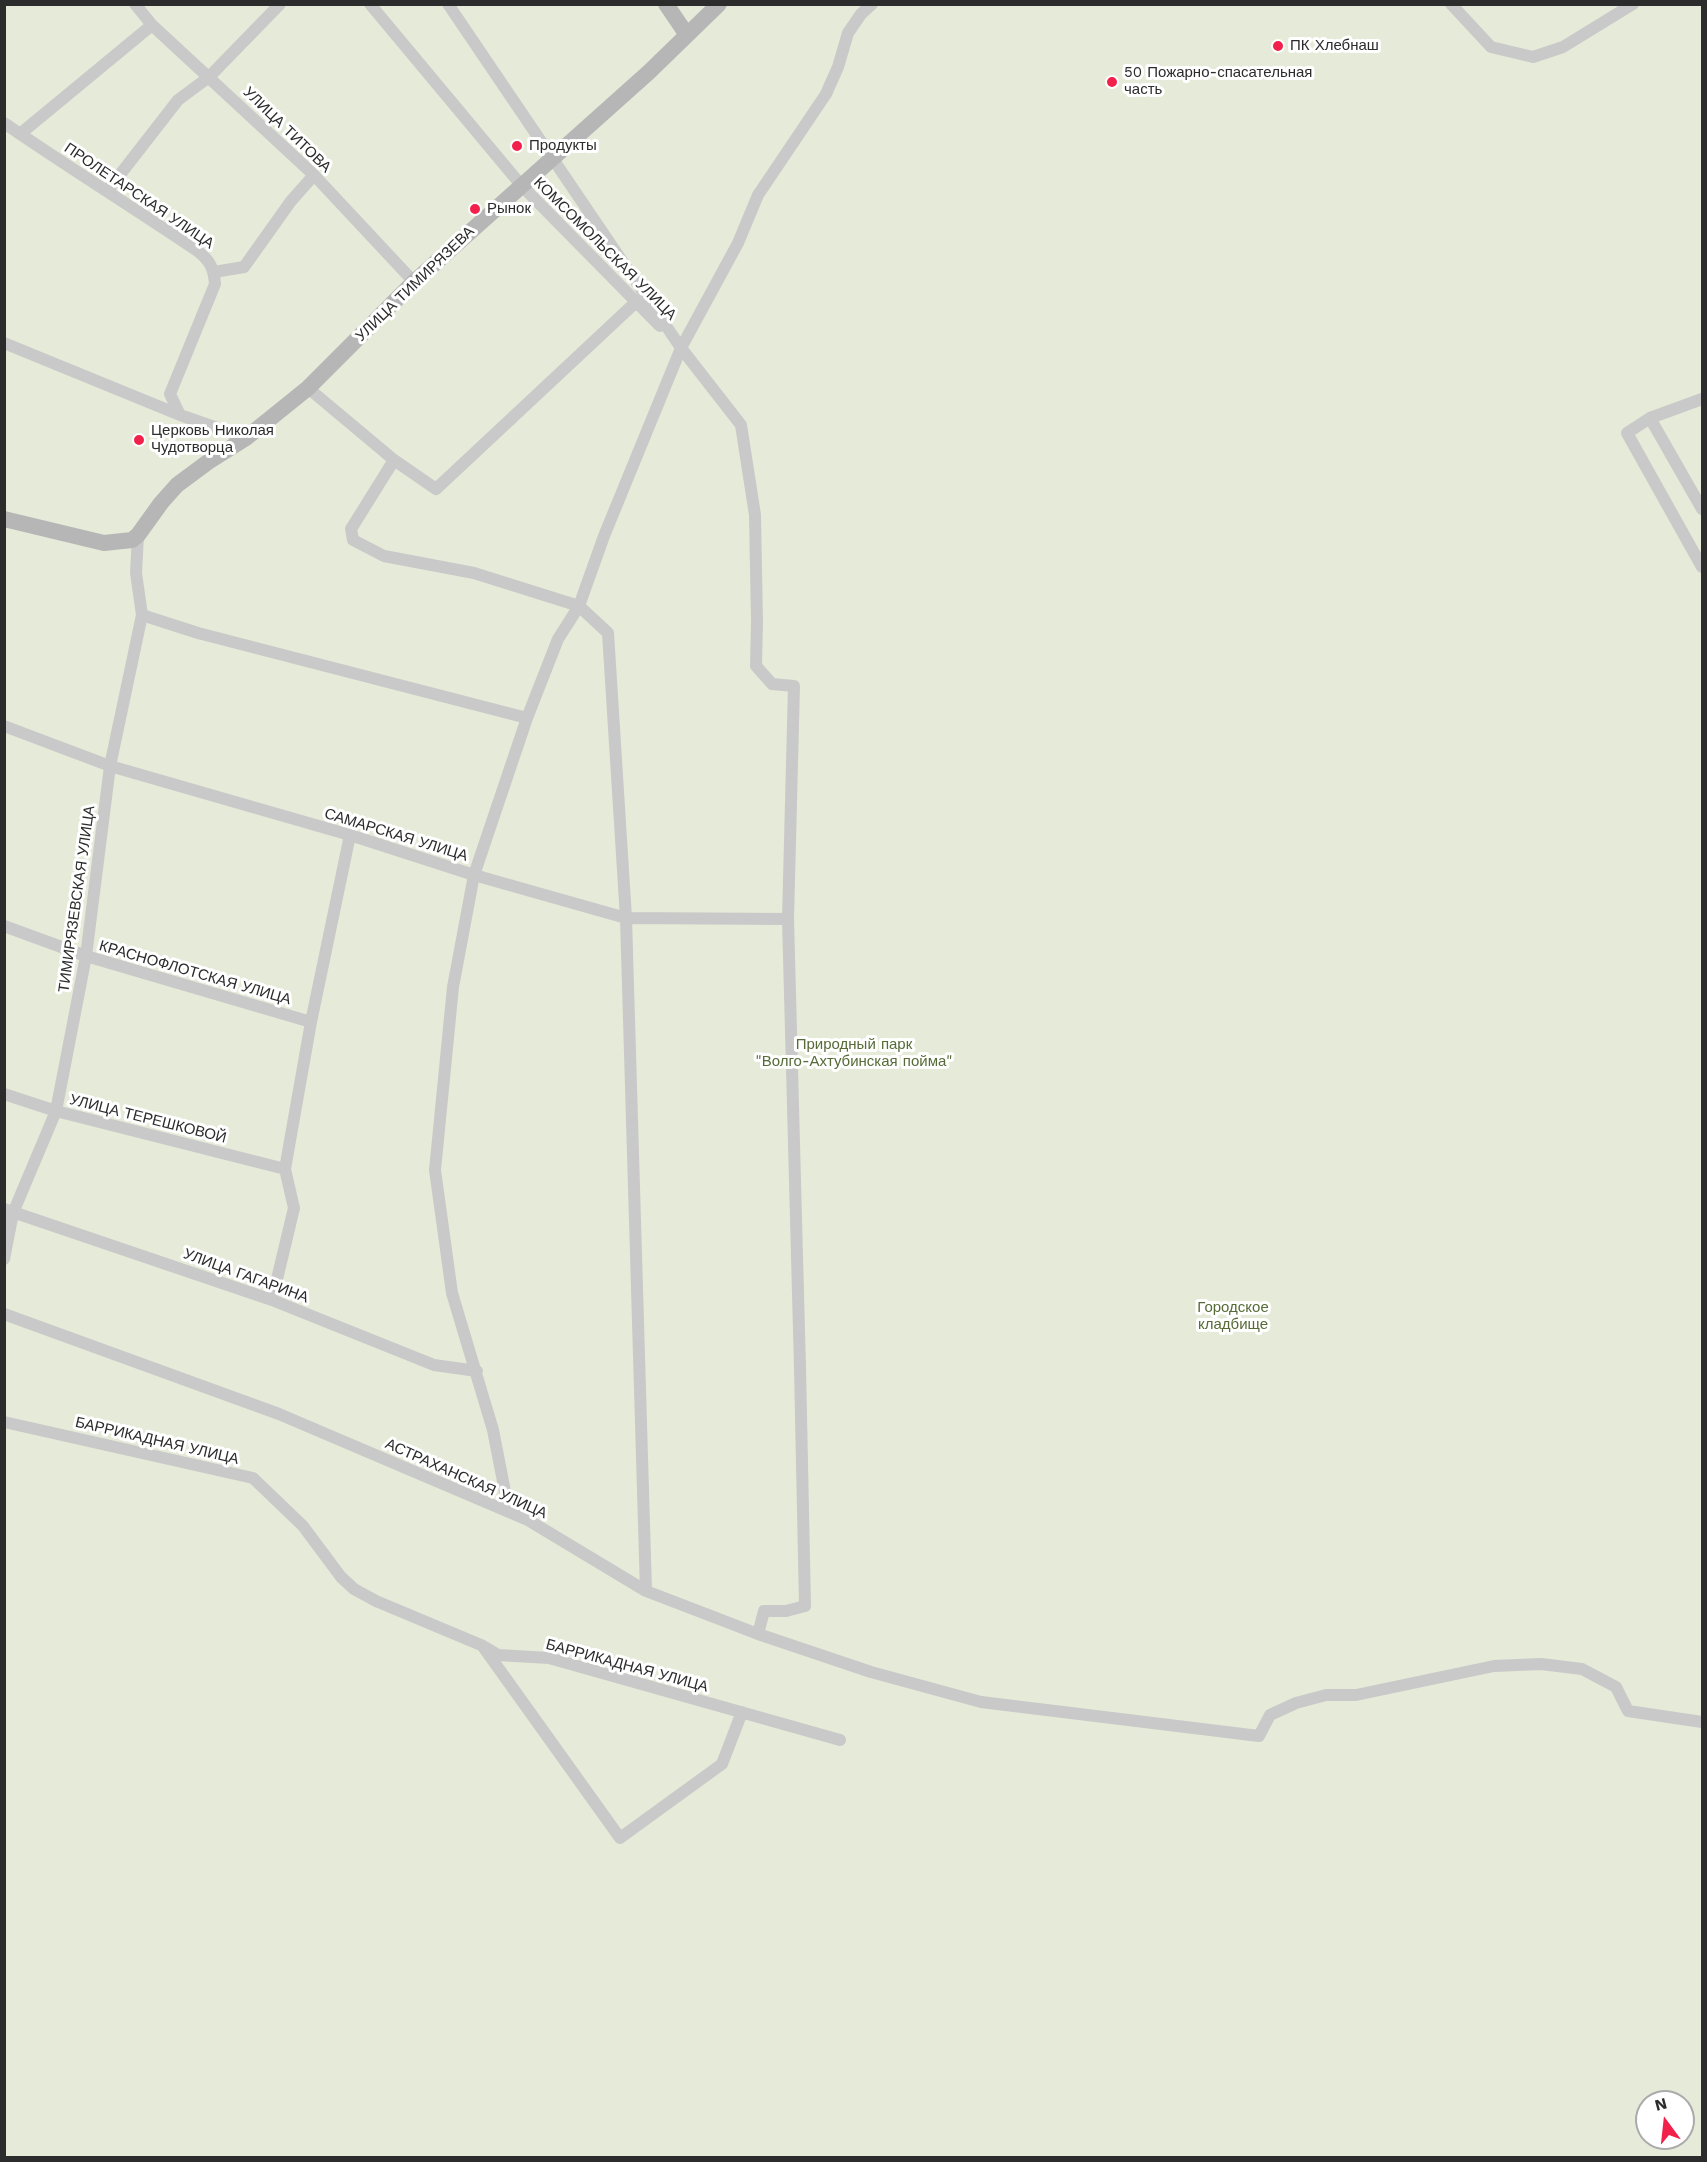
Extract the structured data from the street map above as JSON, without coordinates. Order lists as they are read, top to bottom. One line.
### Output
{"streets":{"street":["УЛИЦА ТИТОВА","ПРОЛЕТАРСКАЯ УЛИЦА","КОМСОМОЛЬСКАЯ УЛИЦА","УЛИЦА ТИМИРЯЗЕВА","САМАРСКАЯ УЛИЦА","ТИМИРЯЗЕВСКАЯ УЛИЦА","КРАСНОФЛОТСКАЯ УЛИЦА","УЛИЦА ТЕРЕШКОВОЙ","УЛИЦА ГАГАРИНА","БАРРИКАДНАЯ УЛИЦА","АСТРАХАНСКАЯ УЛИЦА"]},"crossings":[["УЛИЦА ТИТОВА","УЛИЦА ТИМИРЯЗЕВА"],["КОМСОМОЛЬСКАЯ УЛИЦА","УЛИЦА ТИМИРЯЗЕВА"],["УЛИЦА ТИМИРЯЗЕВА","ТИМИРЯЗЕВСКАЯ УЛИЦА"],["САМАРСКАЯ УЛИЦА","ТИМИРЯЗЕВСКАЯ УЛИЦА"],["ТИМИРЯЗЕВСКАЯ УЛИЦА","КРАСНОФЛОТСКАЯ УЛИЦА"],["ТИМИРЯЗЕВСКАЯ УЛИЦА","УЛИЦА ТЕРЕШКОВОЙ"],["ТИМИРЯЗЕВСКАЯ УЛИЦА","УЛИЦА ГАГАРИНА"]],"parks":["Природный парк \"Волго-Ахтубинская пойма\"","Городское кладбище"],"places":["ПК Хлебнаш","50 Пожарно-спасательная часть","Продукты","Рынок","Церковь Николая Чудотворца"],"north":"top"}
